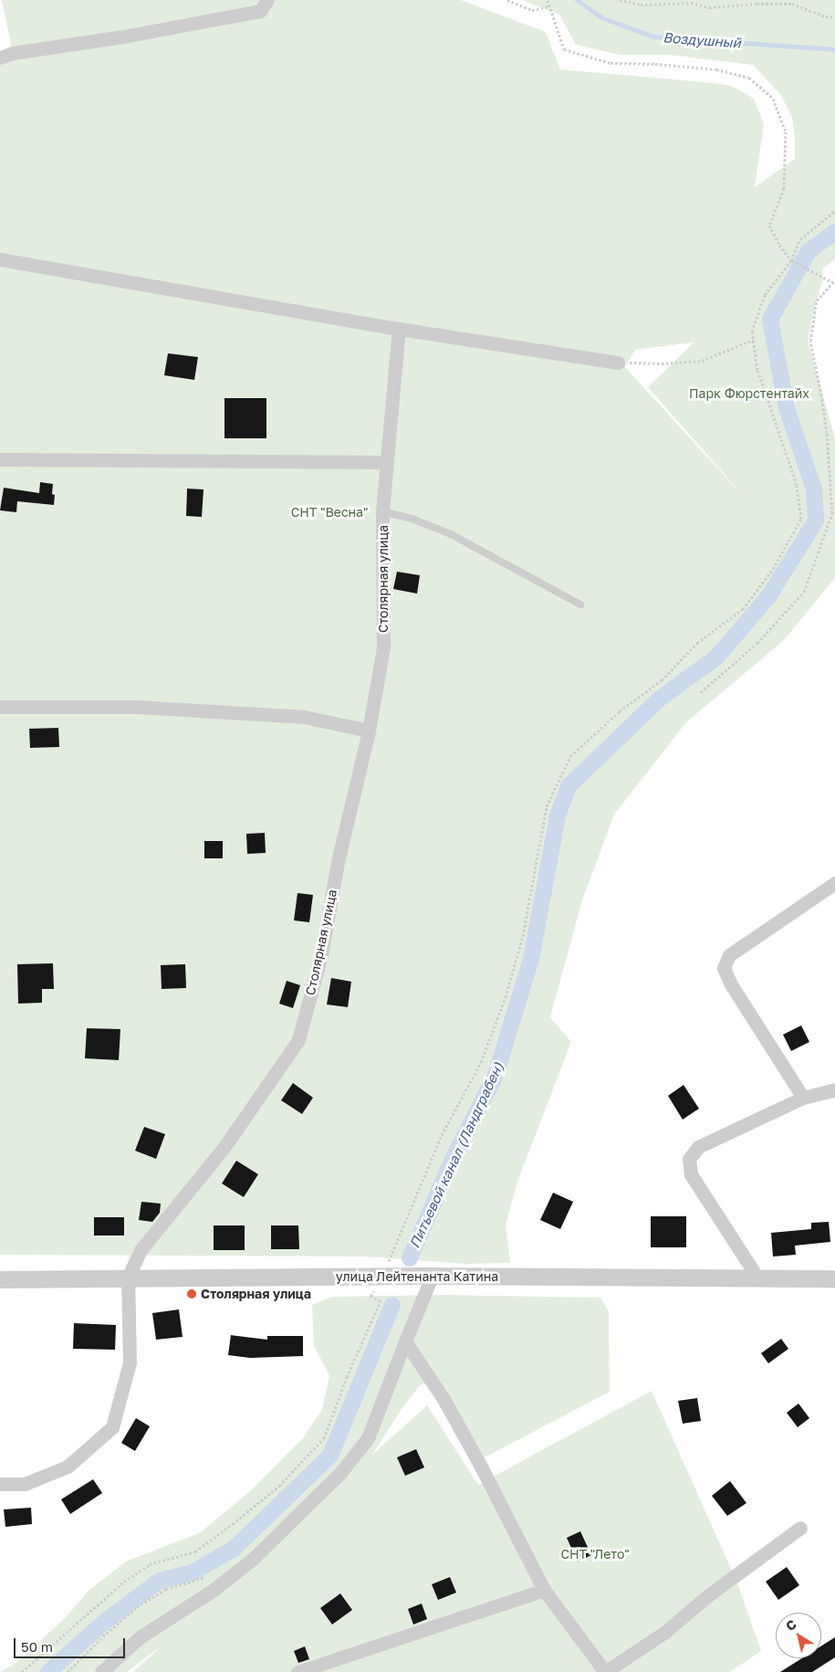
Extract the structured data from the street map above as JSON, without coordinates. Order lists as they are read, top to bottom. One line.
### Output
{"streets":{"street":["Столярная улица","улица Лейтенанта Катина"]},"crossings":[["Столярная улица","улица Лейтенанта Катина"]],"water":["Воздушный","Питьевой канал (Ландграбен)"],"parks":["Парк Фюрстентайх","СНТ \"Весна\"","СНТ \"Лето\""],"places":["Столярная улица"],"scale_bar":"50 m","north":"top left"}
